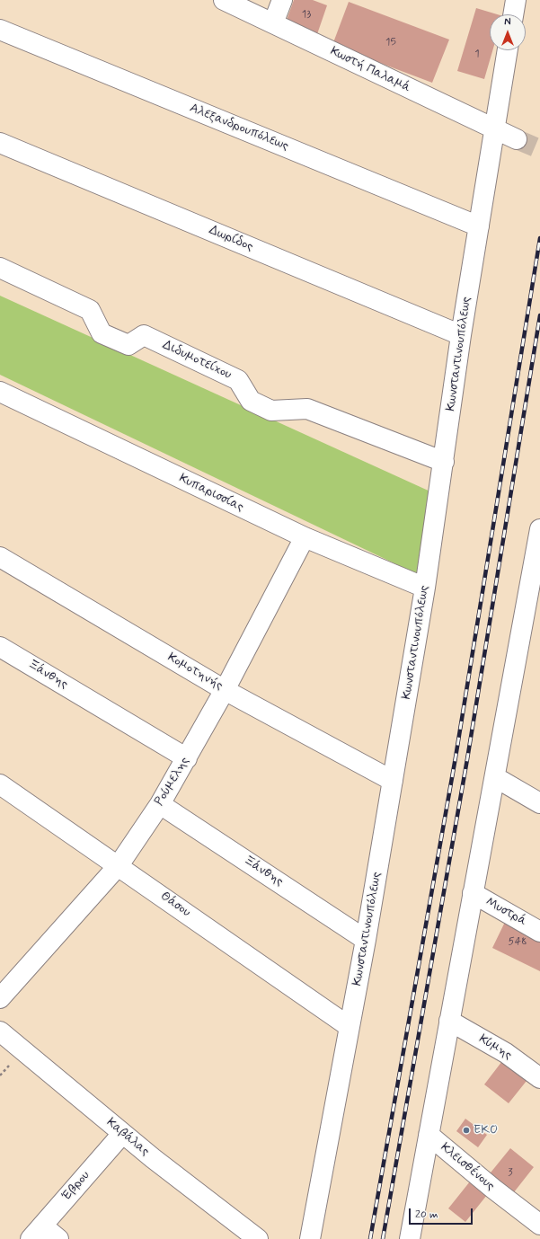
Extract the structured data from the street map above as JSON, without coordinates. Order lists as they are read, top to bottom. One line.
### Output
{"streets":{"street":["Κωστή Παλαμά","Αλεξανδρουπόλεως","Δωρίδος","Κωνσταντινουπόλεως","Διδυμοτείχου","Κυπαρισσίας","Κομοτηνής","Ξάνθης","Ρούμελης","Θάσου","Μυστρά","Κύμης","Καβάλας","Κλεισθένους","Έβρου"]},"crossings":[["Κωστή Παλαμά","Κωνσταντινουπόλεως"],["Αλεξανδρουπόλεως","Κωνσταντινουπόλεως"],["Δωρίδος","Κωνσταντινουπόλεως"],["Κωνσταντινουπόλεως","Διδυμοτείχου"],["Κωνσταντινουπόλεως","Κυπαρισσίας"],["Κωνσταντινουπόλεως","Κομοτηνής"],["Κωνσταντινουπόλεως","Ξάνθης"],["Κωνσταντινουπόλεως","Θάσου"],["Κυπαρισσίας","Ρούμελης"],["Κομοτηνής","Ρούμελης"],["Ξάνθης","Ρούμελης"],["Ρούμελης","Θάσου"],["Καβάλας","Έβρου"]],"places":["EKO"],"house_numbers":["13","15","1","548","3"],"scale_bar":"20 m","north":"top"}
